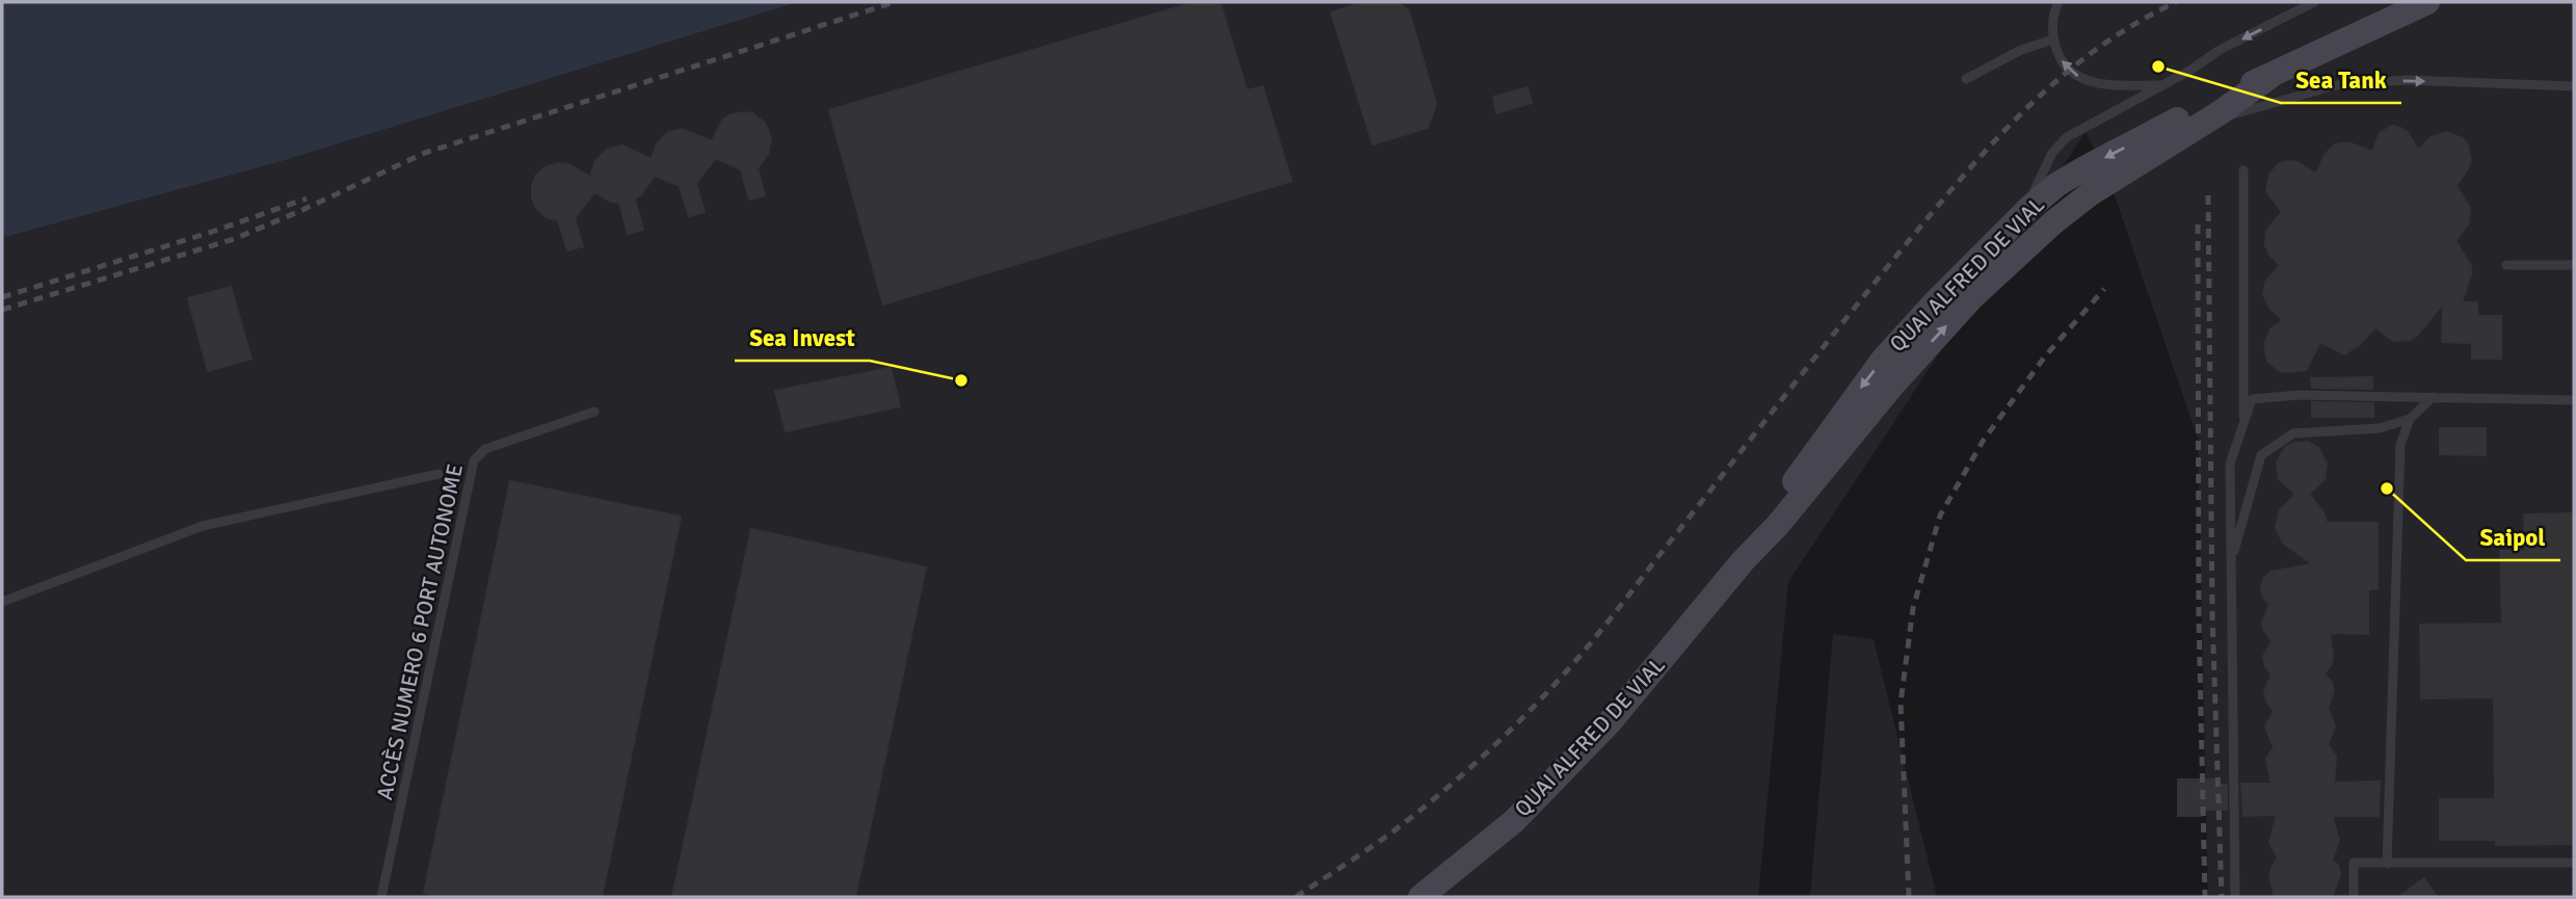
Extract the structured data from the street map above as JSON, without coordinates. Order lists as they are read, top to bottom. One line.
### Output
{"streets":{"main road":["QUAI ALFRED DE VIAL"],"lane":["ACCÈS NUMERO 6 PORT AUTONOME"]},"places":["Sea Tank","Sea Invest","Saipol"]}
